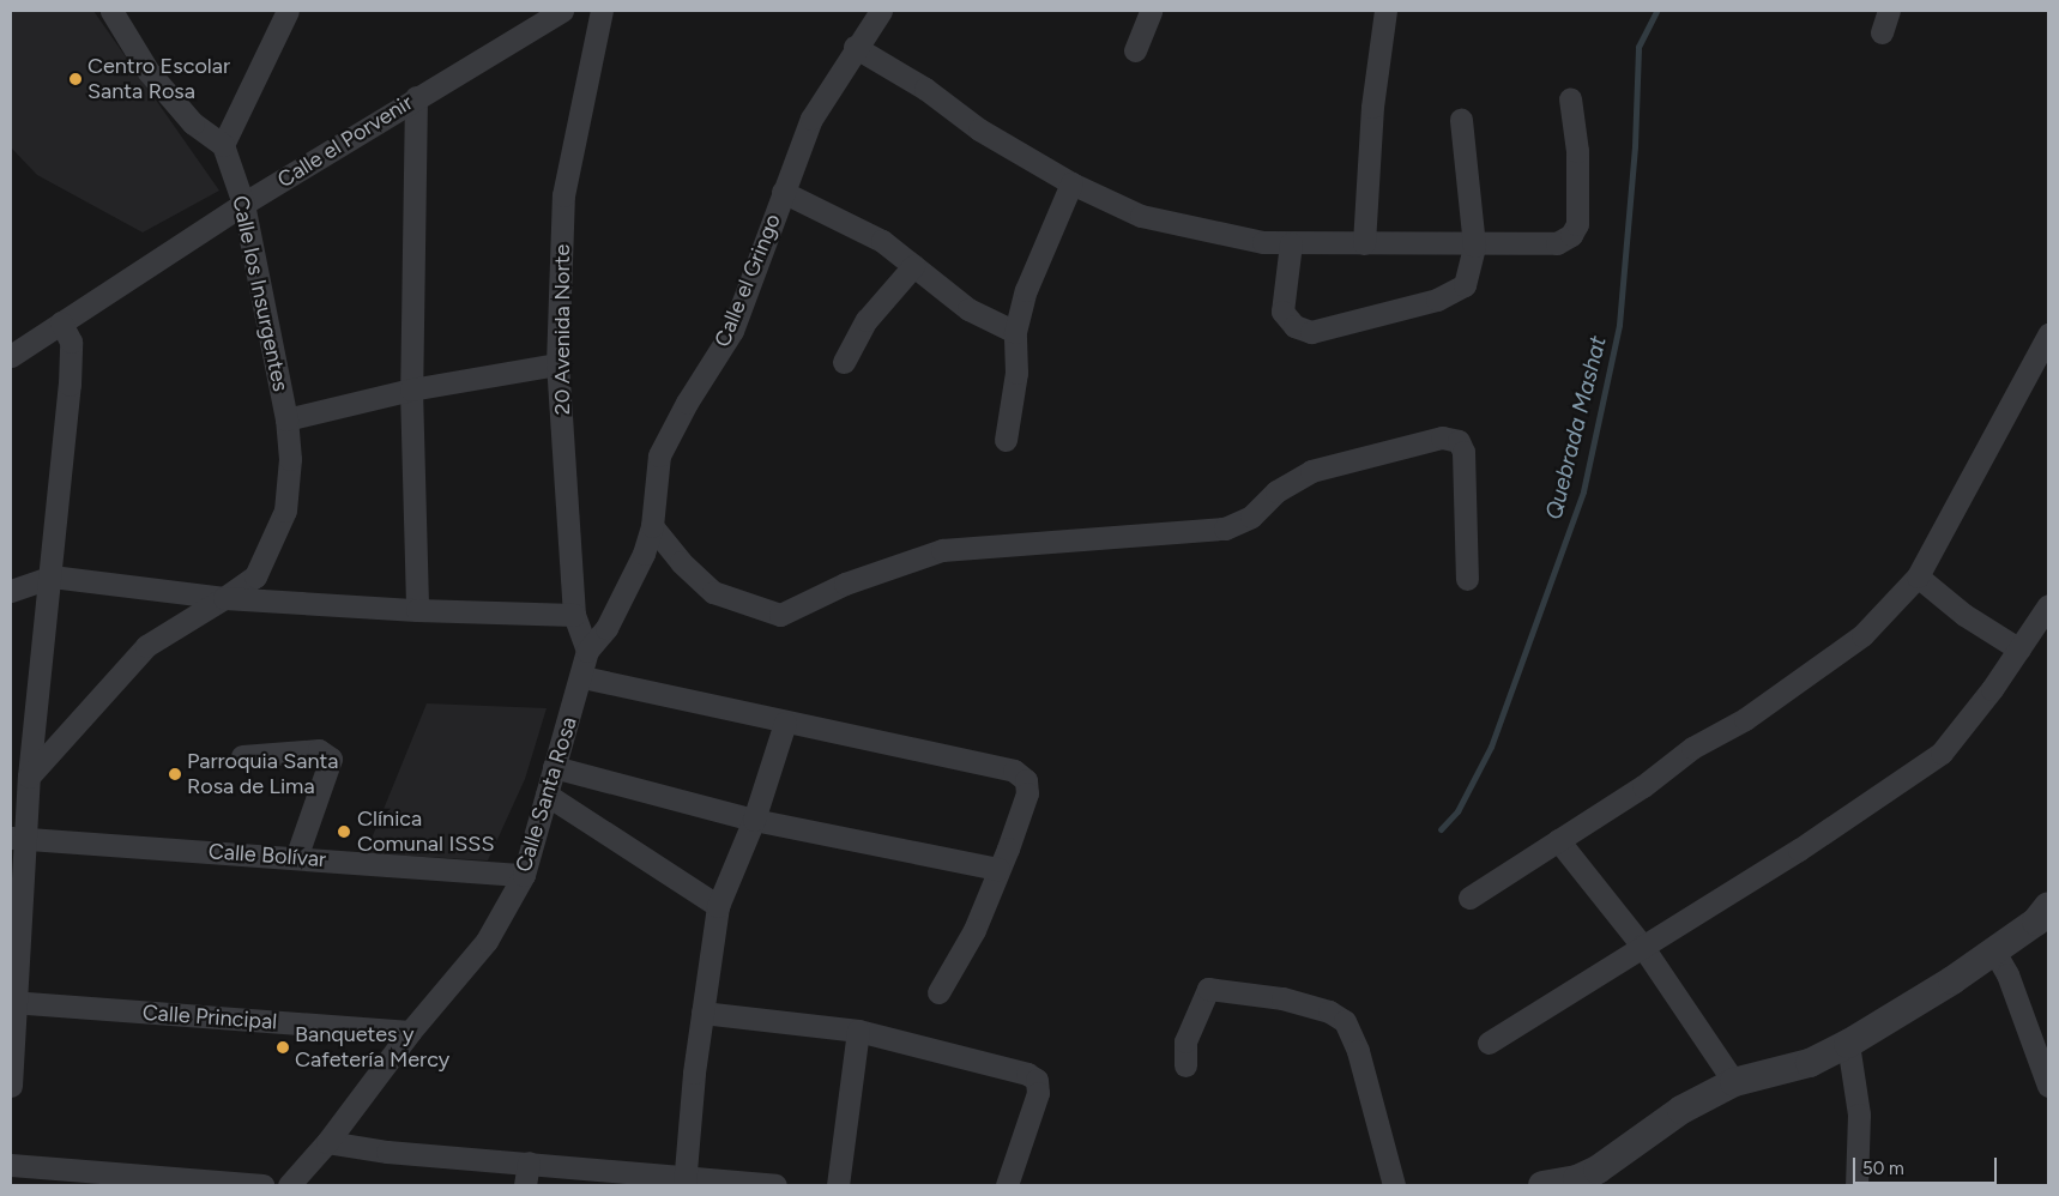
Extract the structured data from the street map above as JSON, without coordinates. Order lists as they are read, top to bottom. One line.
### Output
{"streets":{"street":["Calle el Porvenir","Calle el Gringo","Calle los Insurgentes","20 Avenida Norte","Calle Santa Rosa","Calle Bolívar","Calle Principal"]},"crossings":[["Calle el Porvenir","Calle los Insurgentes"],["Calle el Gringo","20 Avenida Norte"],["Calle el Gringo","Calle Santa Rosa"],["20 Avenida Norte","Calle Santa Rosa"],["Calle Santa Rosa","Calle Bolívar"],["Calle Santa Rosa","Calle Principal"]],"water":["Quebrada Mashat"],"places":["Centro Escolar Santa Rosa","Parroquia Santa Rosa de Lima","Clínica Comunal ISSS","Banquetes y Cafetería Mercy"],"scale_bar":"50 m"}
